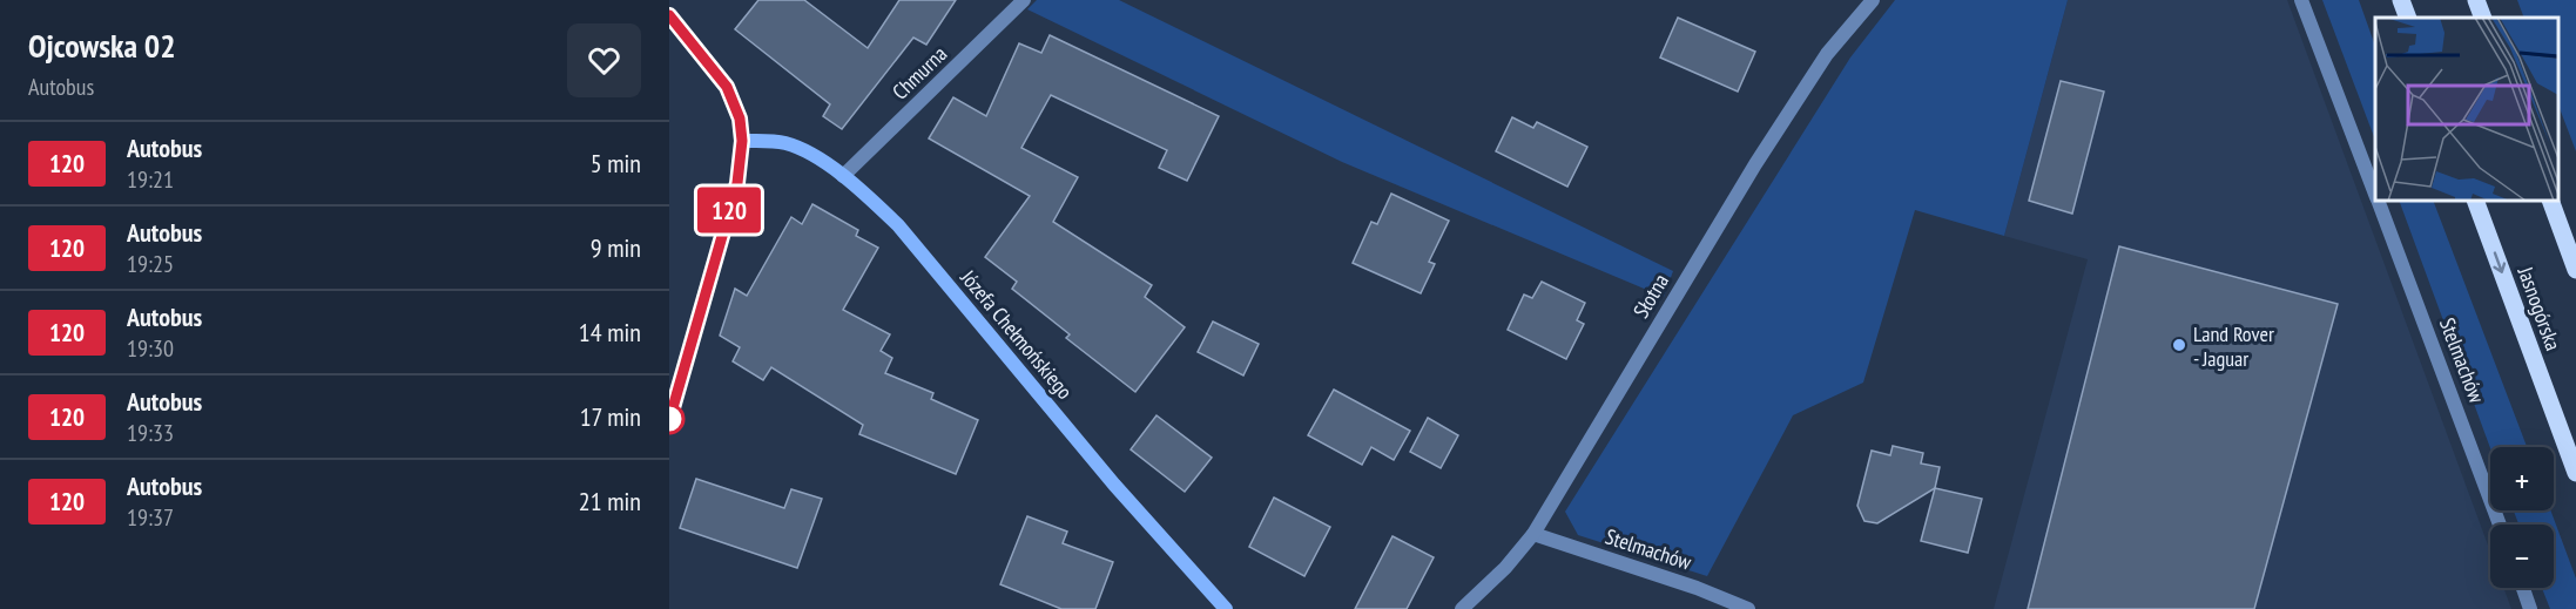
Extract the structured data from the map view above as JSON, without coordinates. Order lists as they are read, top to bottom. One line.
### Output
{"streets":{"main road":["Jasnogórska"],"street":["Chmurna","Słotna","Józefa Chełmońskiego","Stelmachów"]},"crossings":[["Chmurna","Józefa Chełmońskiego"],["Słotna","Stelmachów"]],"one_way":["Jasnogórska"],"places":["Land Rover - Jaguar"],"lines":["bus line 120"],"page":{"heading":["Ojcowska 02","Autobus"],"on_map":"120","list":[{"mark":"120","name":"Autobus","note":"19:21","value":"5 min"},{"mark":"120","name":"Autobus","note":"19:25","value":"9 min"},{"mark":"120","name":"Autobus","note":"19:30","value":"14 min"},{"mark":"120","name":"Autobus","note":"19:33","value":"17 min"},{"mark":"120","name":"Autobus","note":"19:37","value":"21 min"}],"map_buttons":["+","−"]}}
